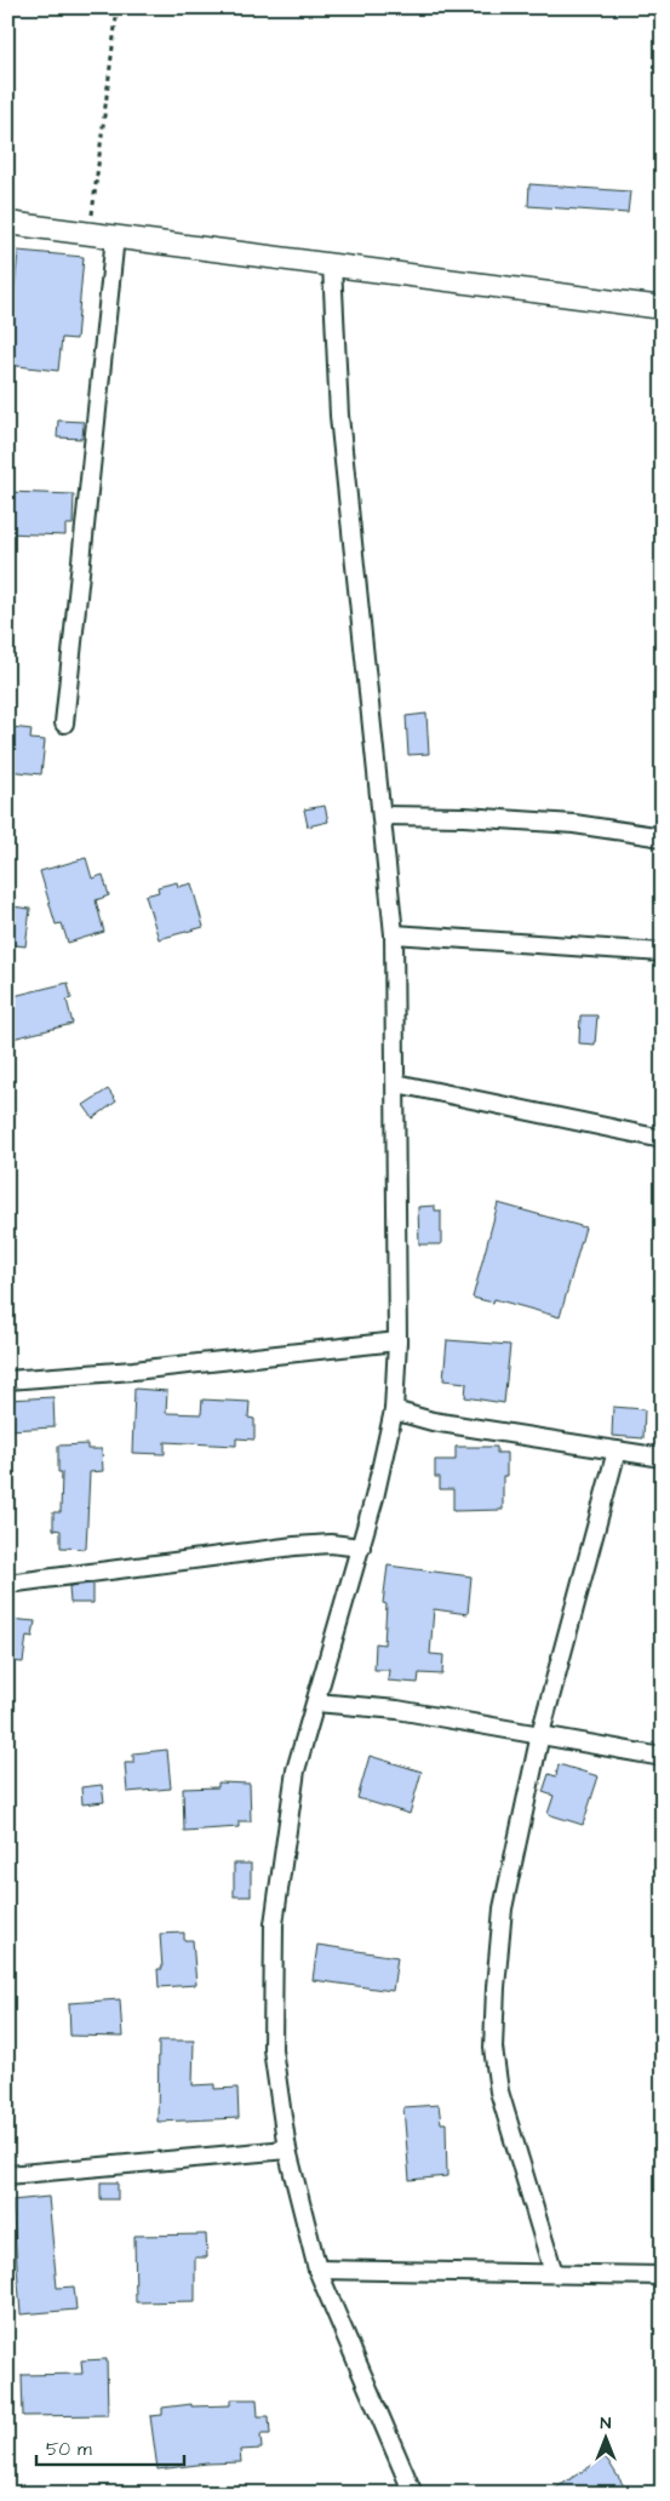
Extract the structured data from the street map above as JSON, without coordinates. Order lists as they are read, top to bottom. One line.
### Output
{"scale_bar":"50 m","north":"top"}
